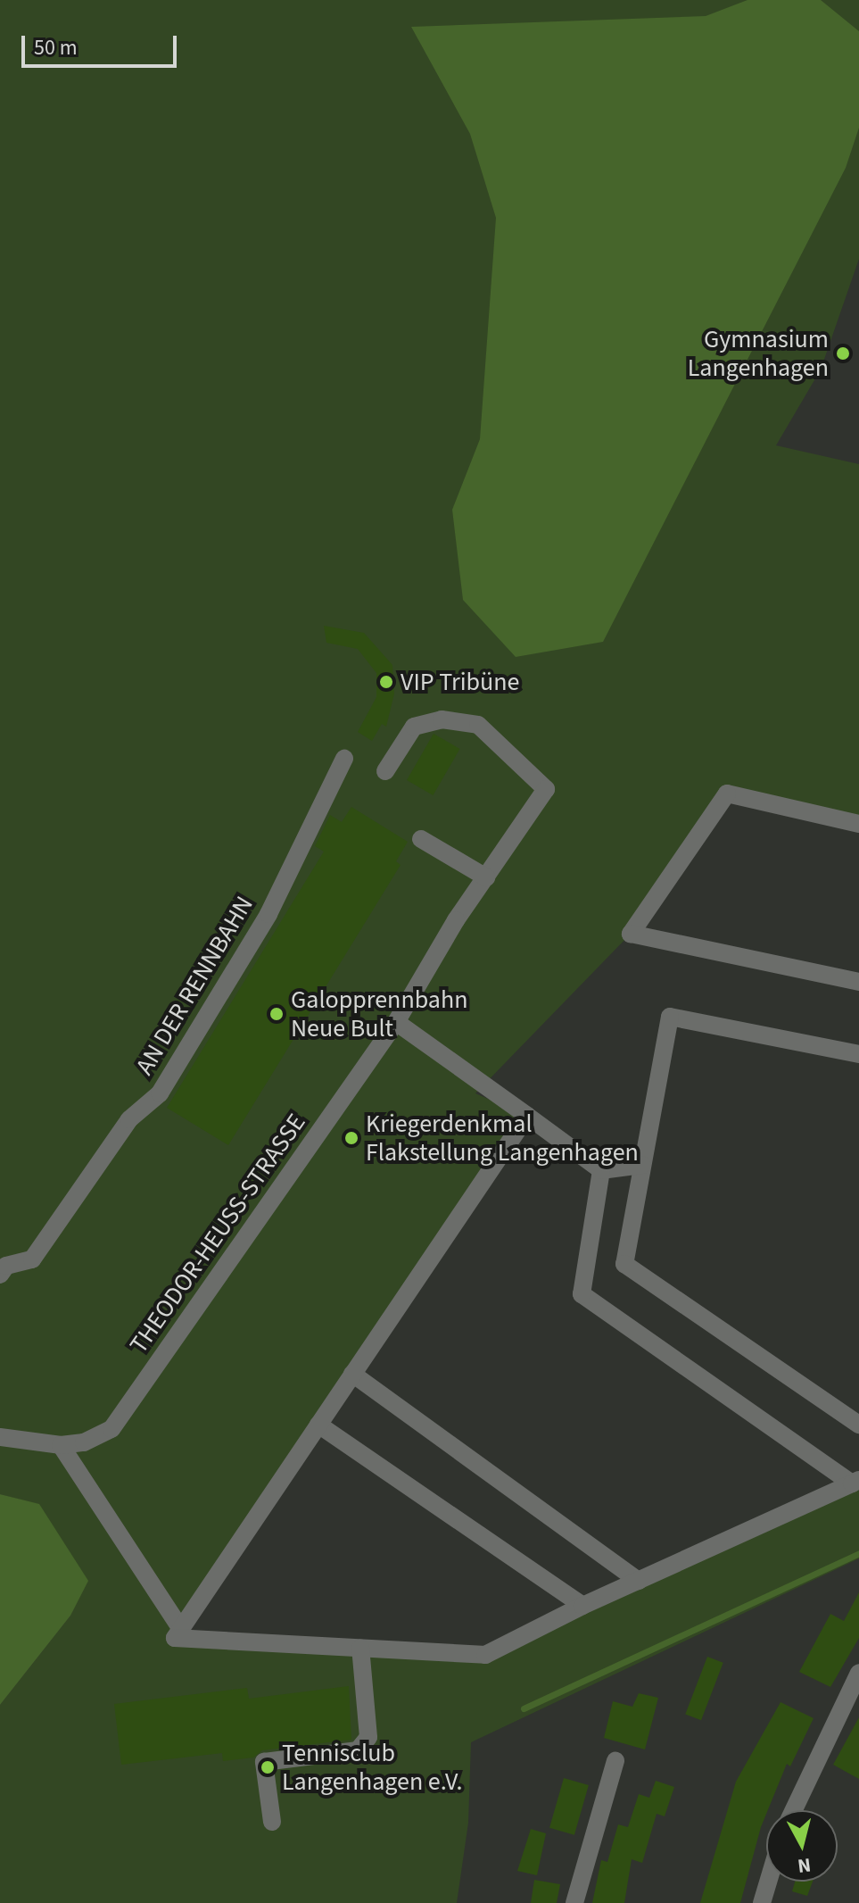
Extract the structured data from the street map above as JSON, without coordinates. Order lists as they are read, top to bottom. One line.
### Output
{"streets":{"street":["AN DER RENNBAHN","THEODOR-HEUSS-STRASSE"]},"places":["Gymnasium Langenhagen","VIP Tribüne","Galopprennbahn Neue Bult","Kriegerdenkmal Flakstellung Langenhagen","Tennisclub Langenhagen e.V."],"scale_bar":"50 m","north":"bottom"}
